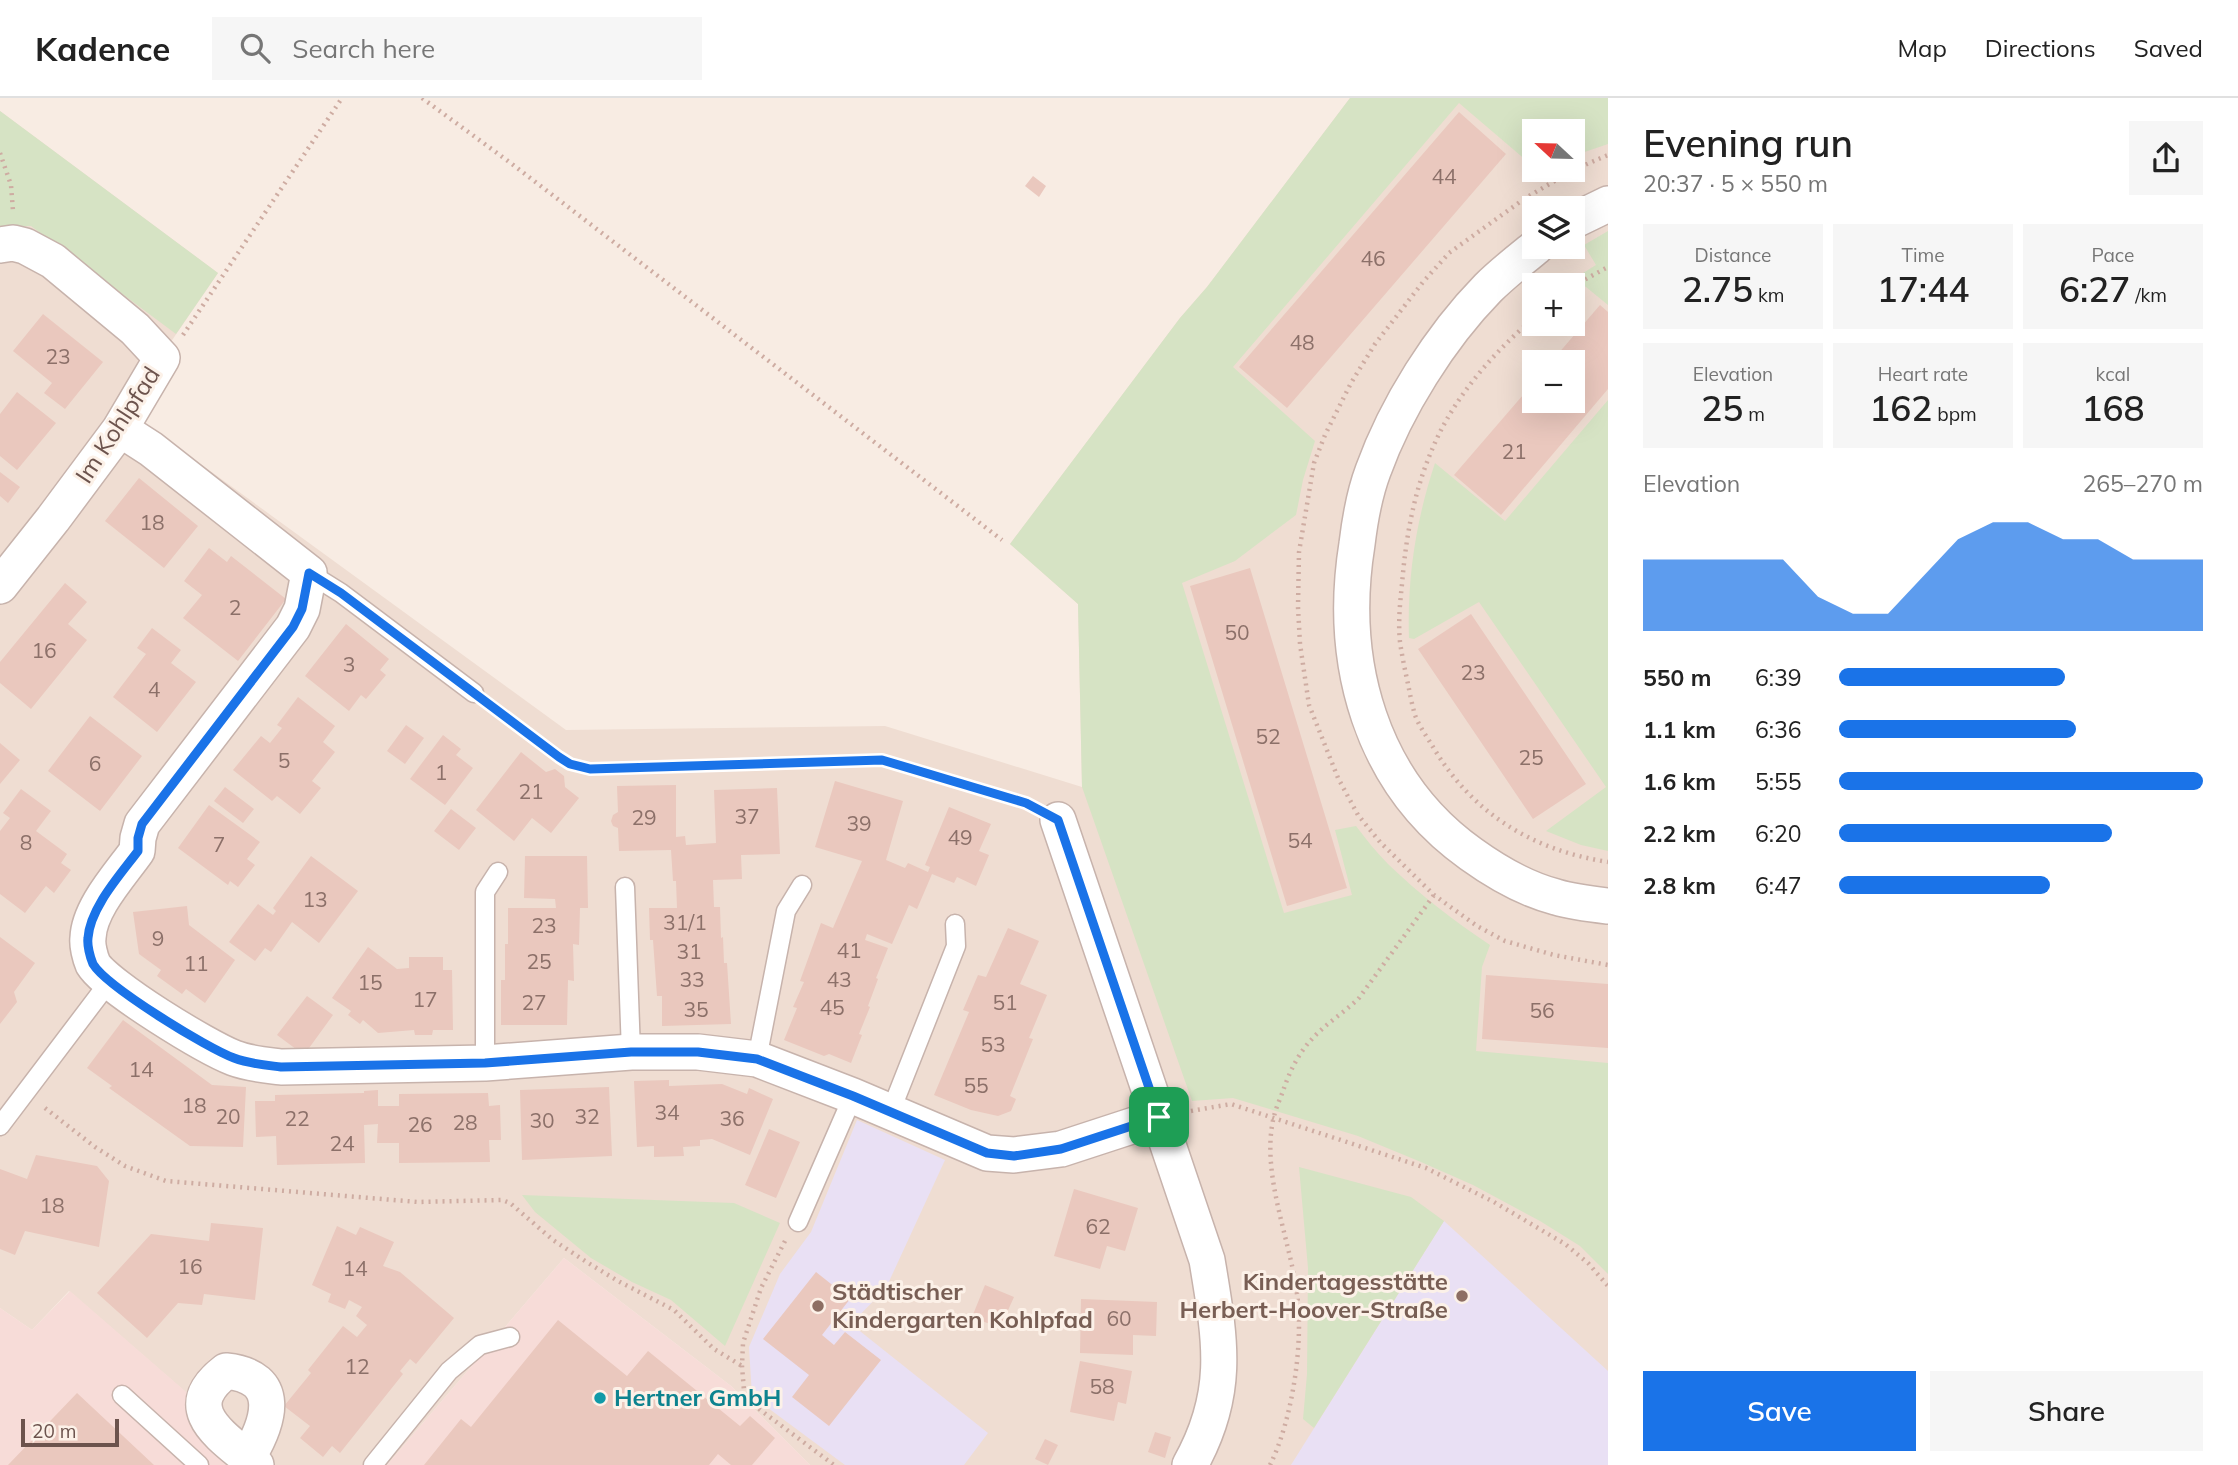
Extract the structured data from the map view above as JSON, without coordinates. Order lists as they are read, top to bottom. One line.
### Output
{"streets":{"street":["Im Kohlpfad"]},"places":["Kindertagesstätte Herbert-Hoover-Straße","Städtischer Kindergarten Kohlpfad","Hertner GmbH"],"house_numbers":["44","46","48","23","21","18","2","50","16","3","23","4","52","25","5","6","1","21","37","29","39","49","54","8","7","13","31/1","23","9","41","31","25","11","33","43","15","17","27","51","45","35","56","53","14","55","18","34","20","32","22","36","30","28","26","24","18","62","16","14","60","12","58"],"scale_bar":"20 m","north":"left","page":{"header":"Kadence","search":"Search here","nav":["Map","Directions","Saved"],"heading":["Evening run","20:37 · 5 × 550 m"],"map_buttons":["+","−"],"stats":[["Distance","2.75 km"],["Time","17:44"],["Pace","6:27 /km"],["Elevation","25 m"],["Heart rate","162 bpm"],["kcal","168"]],"chart":["Elevation","265–270 m"],"list":[{"name":"550 m","note":"6:39"},{"name":"1.1 km","note":"6:36"},{"name":"1.6 km","note":"5:55"},{"name":"2.2 km","note":"6:20"},{"name":"2.8 km","note":"6:47"}],"buttons":["Save","Share"],"scale":"20 m"}}
